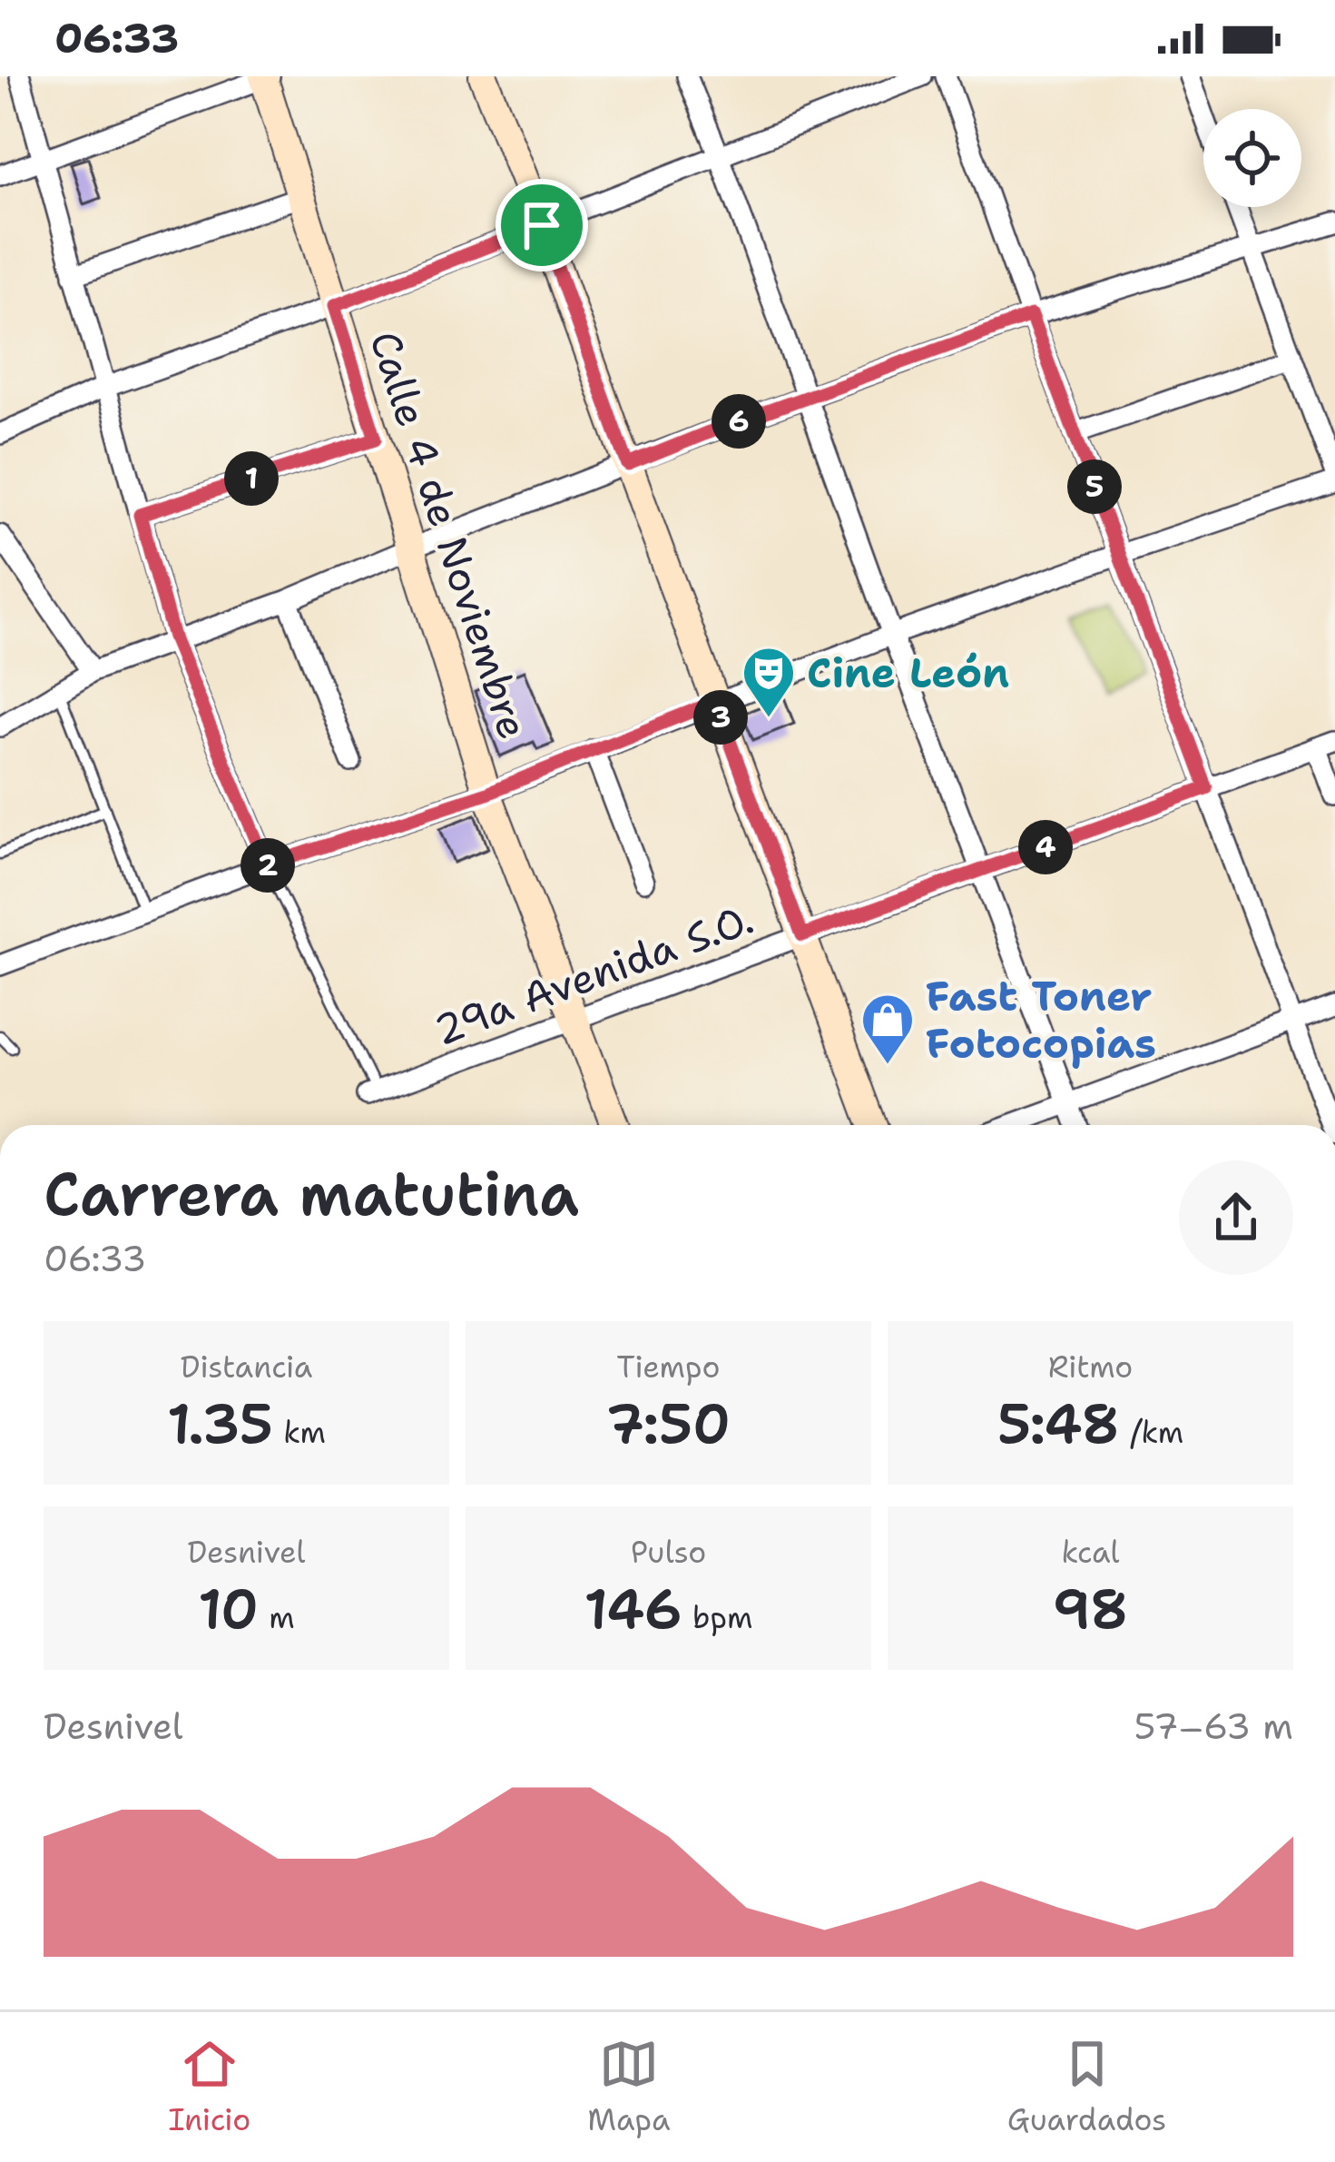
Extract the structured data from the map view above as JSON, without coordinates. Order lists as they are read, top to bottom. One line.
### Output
{"streets":{"street":["Calle 4 de Noviembre","29a Avenida S.O."]},"crossings":[["Calle 4 de Noviembre","29a Avenida S.O."]],"places":{"theatre":["Cine León"],"shop":["Fast Toner Fotocopias"]},"page":{"status":"06:33","pins":["6","1","5","3","4","2"],"heading":["Carrera matutina","06:33"],"stats":[["Distancia","1.35 km"],["Tiempo","7:50"],["Ritmo","5:48 /km"],["Desnivel","10 m"],["Pulso","146 bpm"],["kcal","98"]],"chart":["Desnivel","57–63 m"],"tabs":["Inicio","Mapa","Guardados"]}}
